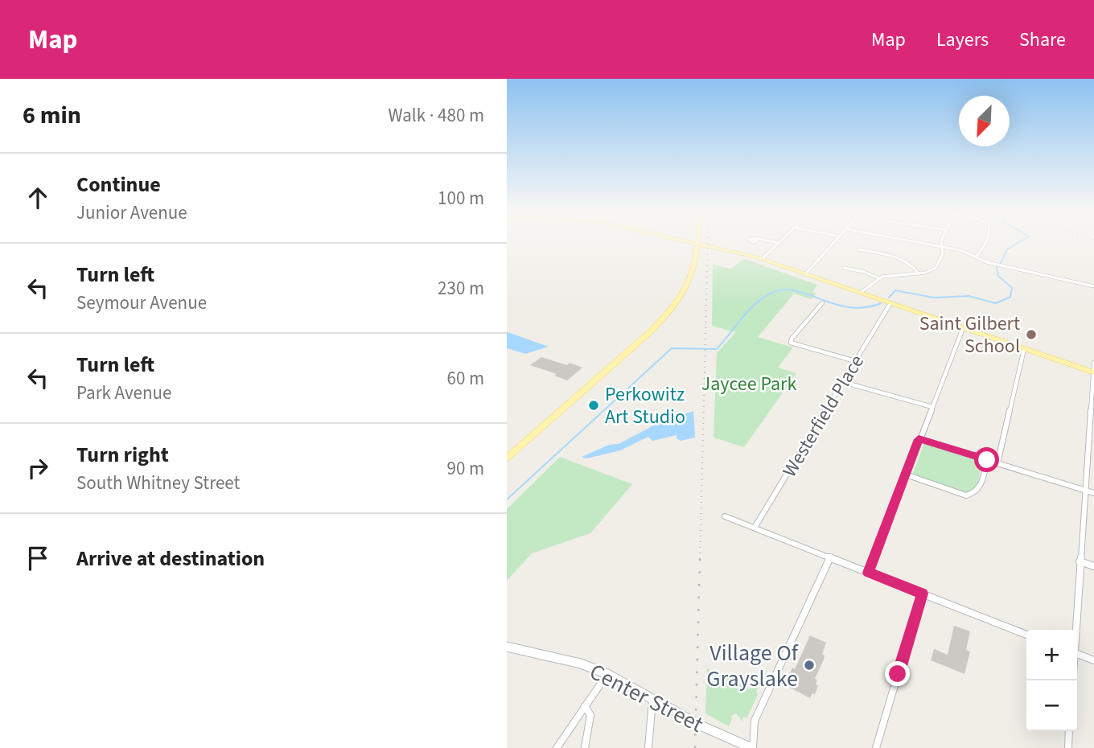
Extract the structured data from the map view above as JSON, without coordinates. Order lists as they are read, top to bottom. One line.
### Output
{"streets":{"street":["Westerfield Place","Center Street"]},"parks":["Jaycee Park"],"places":["Saint Gilbert School","Perkowitz Art Studio","Village Of Grayslake"],"north":"bottom left","page":{"header":"Map","nav":["Map","Layers","Share"],"heading":["6 min","Walk · 480 m"],"list":[["Continue","Junior Avenue","100 m"],["Turn left","Seymour Avenue","230 m"],["Turn left","Park Avenue","60 m"],["Turn right","South Whitney Street","90 m"],"Arrive at destination"],"map_buttons":["+","−"]}}
